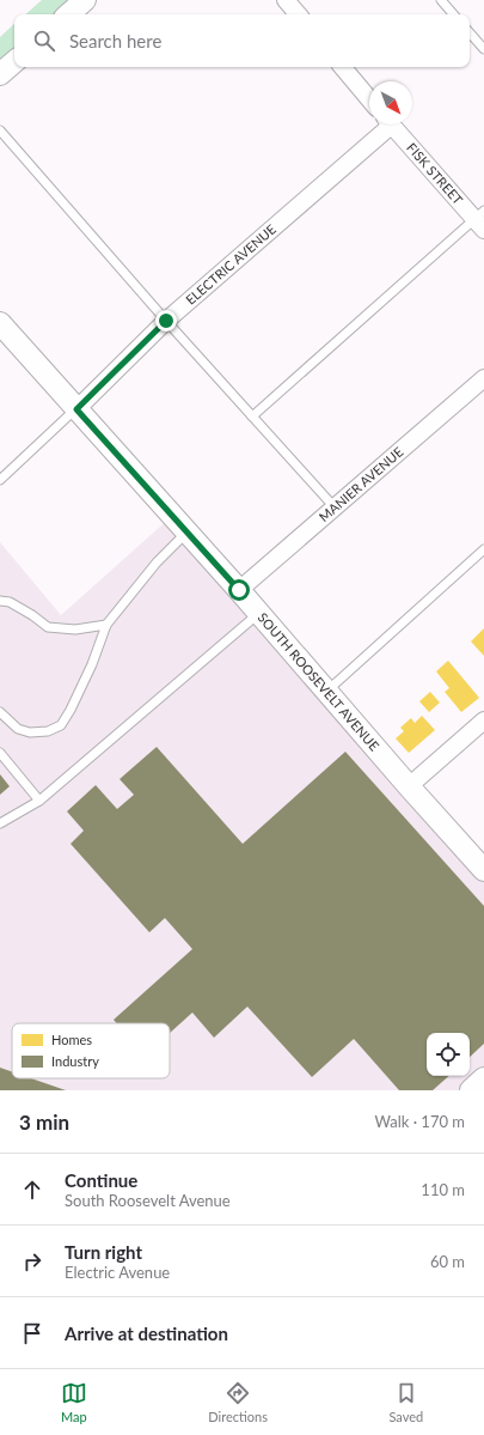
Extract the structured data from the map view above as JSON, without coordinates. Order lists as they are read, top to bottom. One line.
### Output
{"streets":{"street":["FISK STREET","ELECTRIC AVENUE","MANIER AVENUE","SOUTH ROOSEVELT AVENUE"]},"crossings":[["ELECTRIC AVENUE","SOUTH ROOSEVELT AVENUE"],["MANIER AVENUE","SOUTH ROOSEVELT AVENUE"]],"legend":["Homes","Industry"],"north":"bottom right","page":{"search":"Search here","heading":["3 min","Walk · 170 m"],"list":[["Continue","South Roosevelt Avenue","110 m"],["Turn right","Electric Avenue","60 m"],"Arrive at destination"],"nav":["Map","Directions","Saved"]}}
